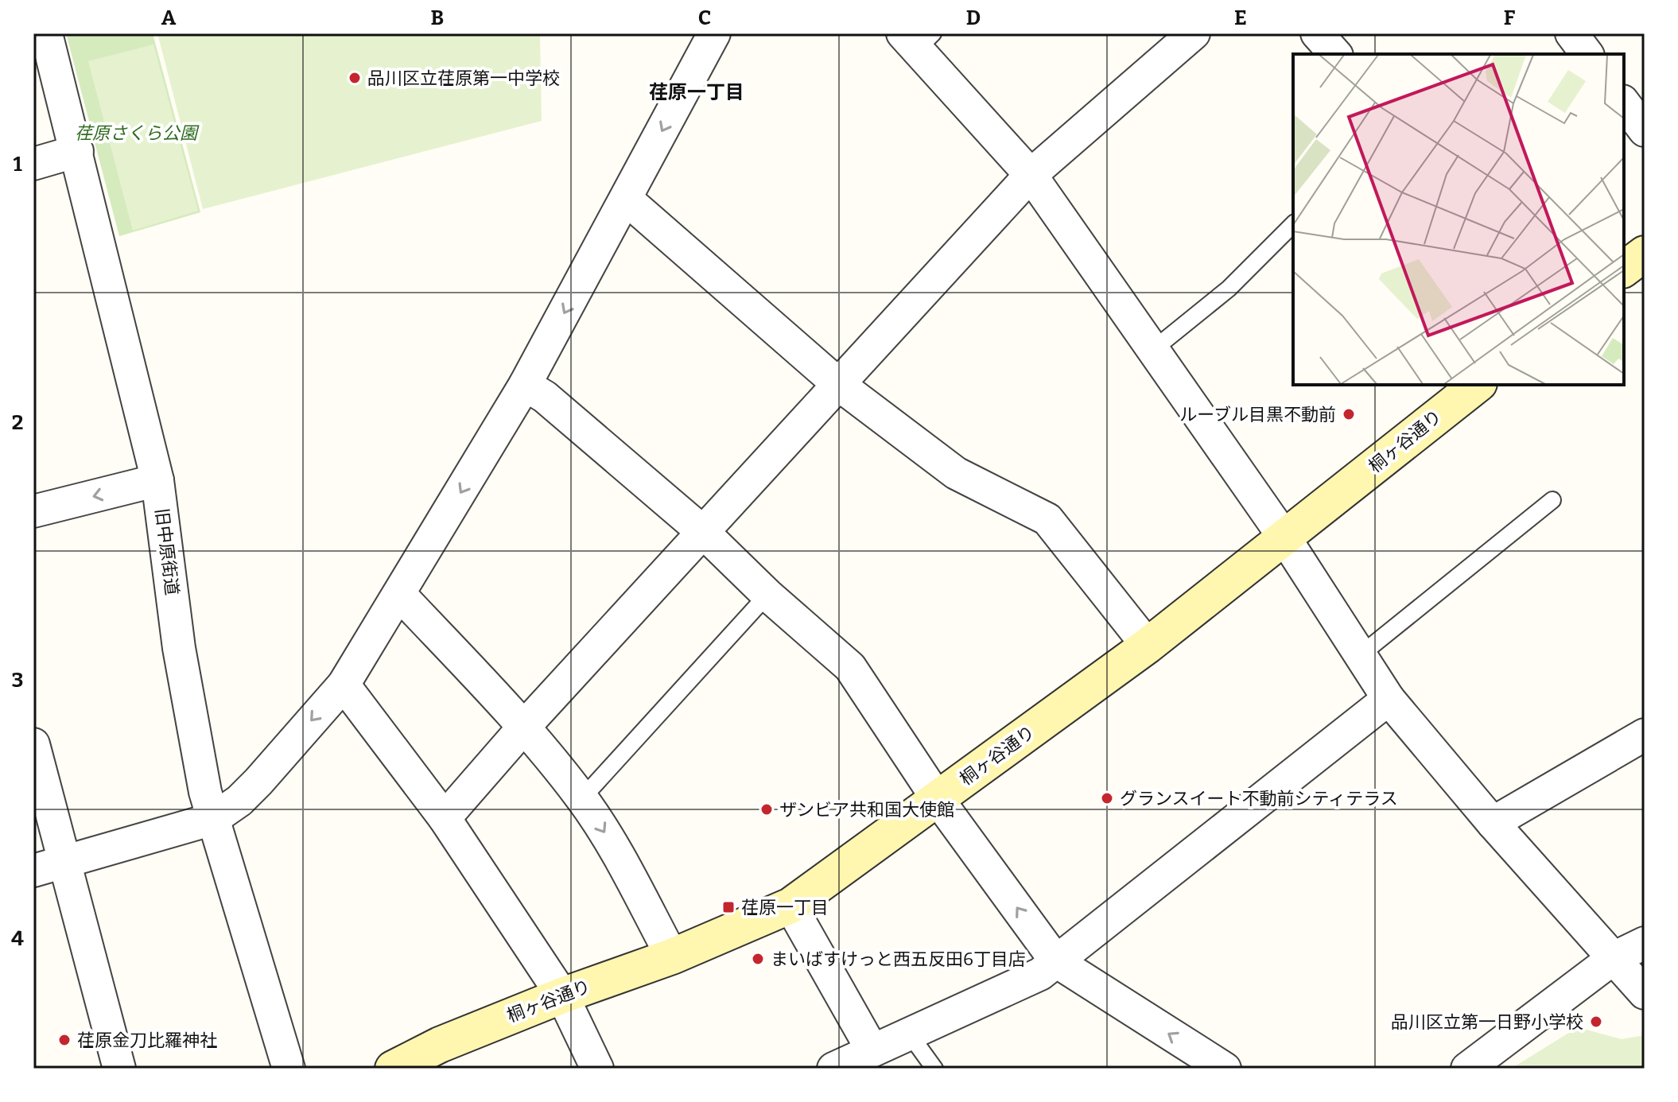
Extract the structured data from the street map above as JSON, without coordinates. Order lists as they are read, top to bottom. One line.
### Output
{"streets":{"street":["桐ヶ谷通り","旧中原街道"]},"districts":["荏原一丁目"],"parks":["荏原さくら公園"],"places":{"other":["品川区立荏原第一中学校","ルーブル目黒不動前","グランスイート不動前シティテラス","ザンビア共和国大使館","まいばすけっと西五反田6丁目店","品川区立第一日野小学校","荏原金刀比羅神社"],"transit":["荏原一丁目"]},"grid":{"columns":["A","B","C","D","E","F"],"rows":["1","2","3","4"]}}
